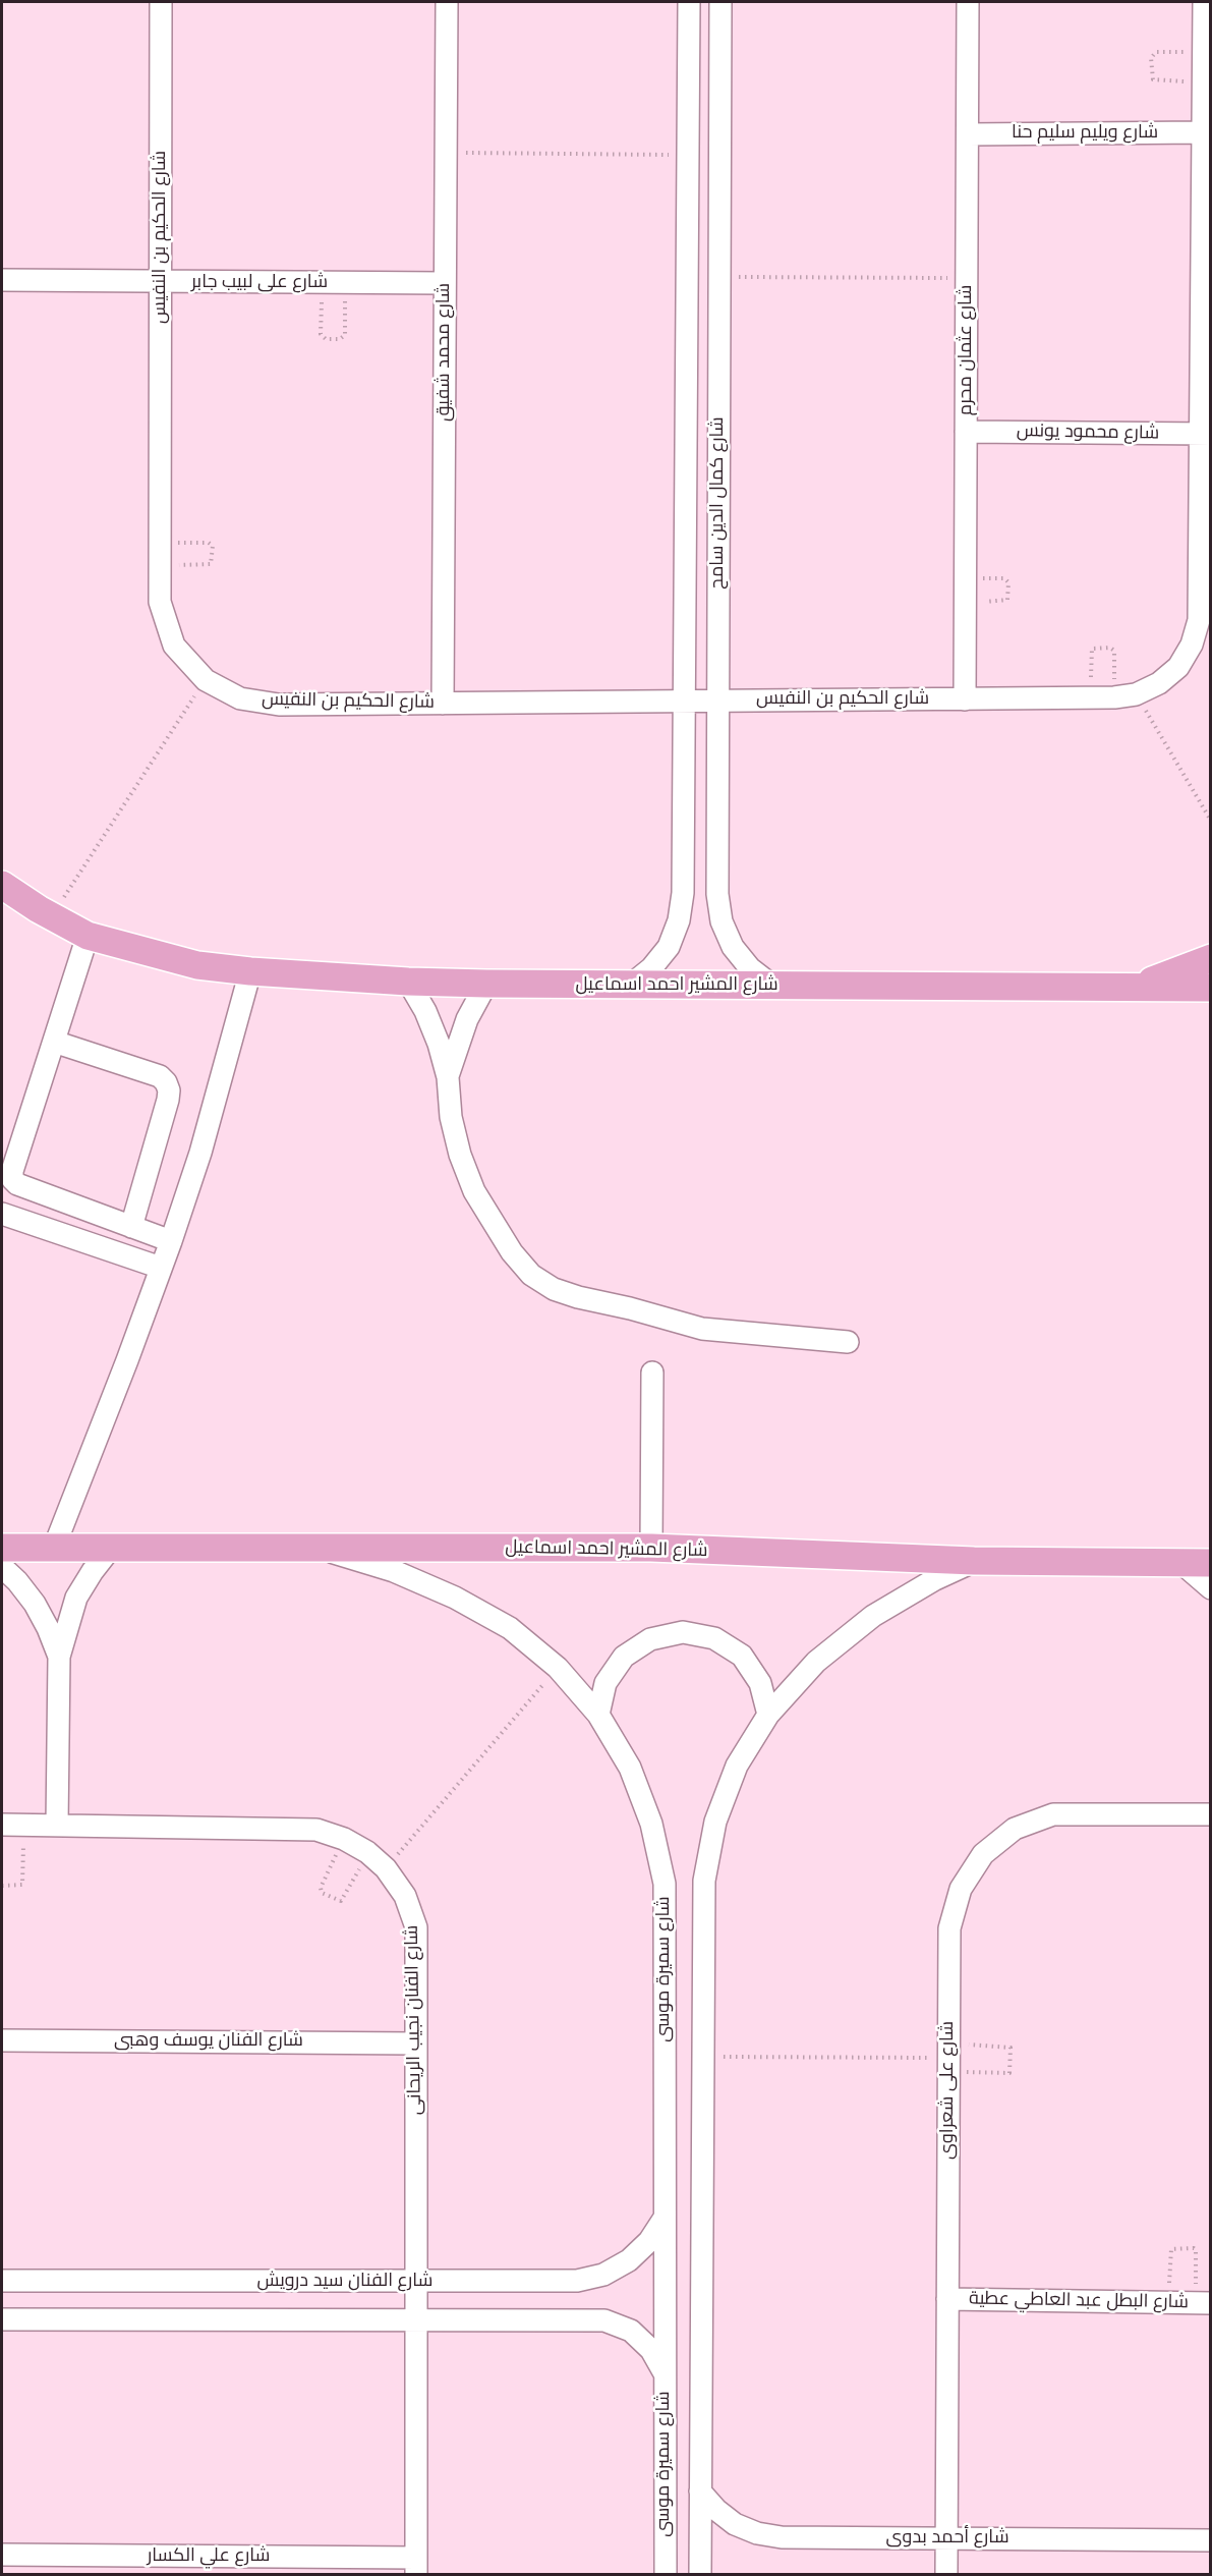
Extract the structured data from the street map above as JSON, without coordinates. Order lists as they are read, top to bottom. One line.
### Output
{"streets":{"main road":["شارع المشير احمد اسماعيل"],"street":["شارع ويليم سليم حنا","شارع الحكيم بن النفيس","شارع على لبيب جابر","شارع عثمان محرم","شارع محمد شفيق","شارع محمود يونس","شارع كمال الدين سامح","شارع سميرة موسى","شارع الفنان نجيب الريحانى","شارع الفنان يوسف وهبى","شارع على شعراوى","شارع الفنان سيد درويش","شارع البطل عبد العاطي عطية","شارع أحمد بدوى","شارع علي الكسار"]},"crossings":[["شارع ويليم سليم حنا","شارع عثمان محرم"],["شارع الحكيم بن النفيس","شارع على لبيب جابر"],["شارع الحكيم بن النفيس","شارع عثمان محرم"],["شارع الحكيم بن النفيس","شارع محمد شفيق"],["شارع الحكيم بن النفيس","شارع كمال الدين سامح"],["شارع على لبيب جابر","شارع محمد شفيق"],["شارع عثمان محرم","شارع محمود يونس"],["شارع كمال الدين سامح","شارع المشير احمد اسماعيل"],["شارع المشير احمد اسماعيل","شارع سميرة موسى"],["شارع سميرة موسى","شارع الفنان سيد درويش"],["شارع سميرة موسى","شارع أحمد بدوى"],["شارع الفنان نجيب الريحانى","شارع الفنان يوسف وهبى"],["شارع الفنان نجيب الريحانى","شارع الفنان سيد درويش"],["شارع الفنان نجيب الريحانى","شارع علي الكسار"],["شارع على شعراوى","شارع البطل عبد العاطي عطية"],["شارع على شعراوى","شارع أحمد بدوى"]]}
